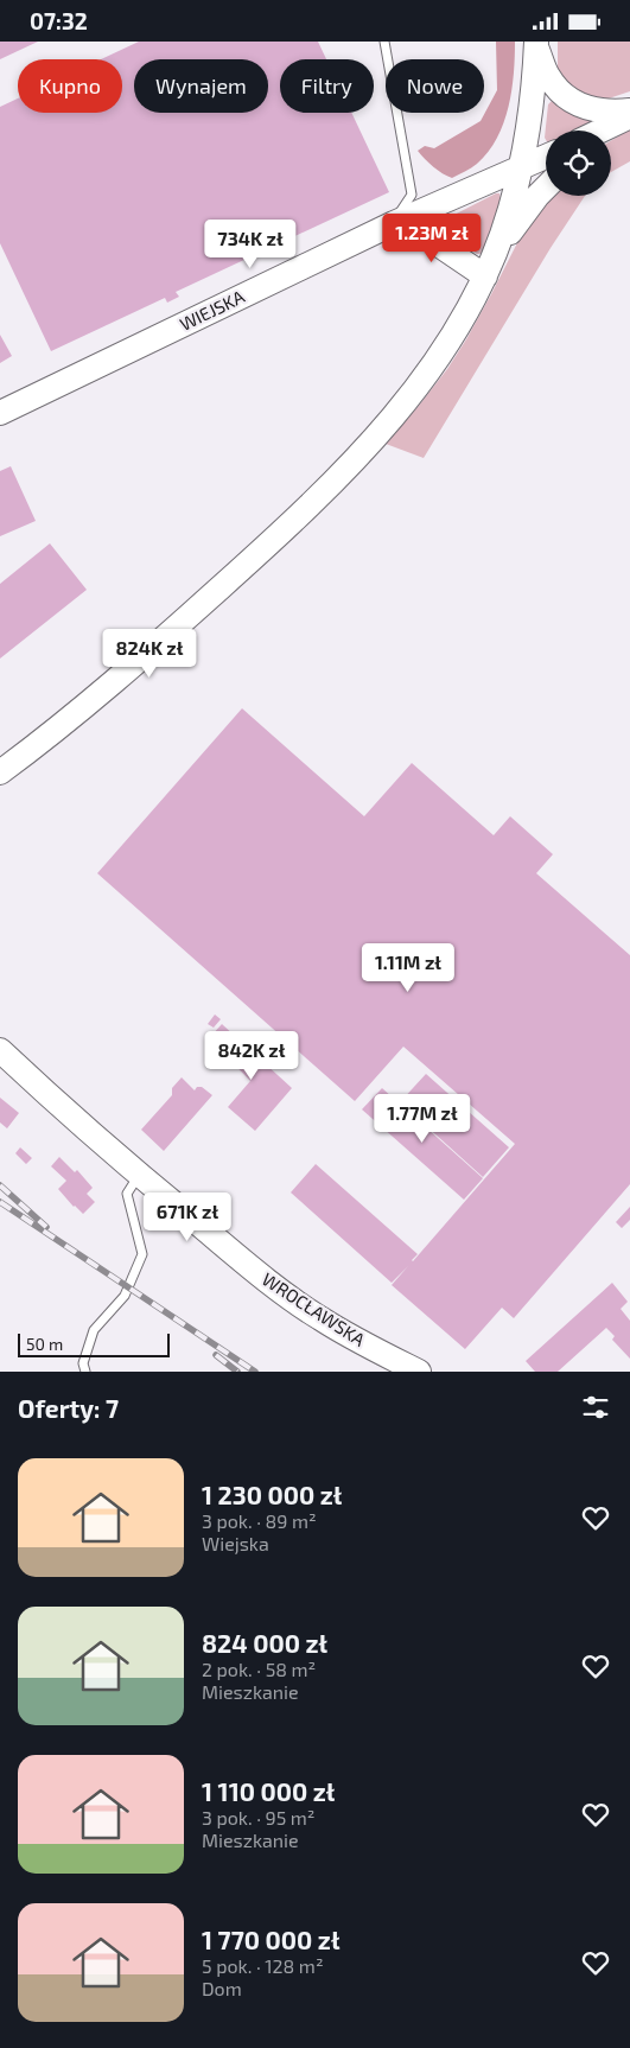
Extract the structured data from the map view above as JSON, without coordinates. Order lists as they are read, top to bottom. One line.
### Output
{"streets":{"street":["WIEJSKA","WROCŁAWSKA"]},"scale_bar":"50 m","page":{"status":"07:32","chip":["Kupno","Wynajem","Filtry","Nowe"],"price":["1.23M zł","734K zł","824K zł","1.11M zł","842K zł","1.77M zł","671K zł"],"scale":"50 m","heading":"Oferty: 7","list":[{"name":"1 230 000 zł","note":"3 pok. · 89 m² · Wiejska"},{"name":"824 000 zł","note":"2 pok. · 58 m² · Mieszkanie"},{"name":"1 110 000 zł","note":"3 pok. · 95 m² · Mieszkanie"},{"name":"1 770 000 zł","note":"5 pok. · 128 m² · Dom"}]}}
